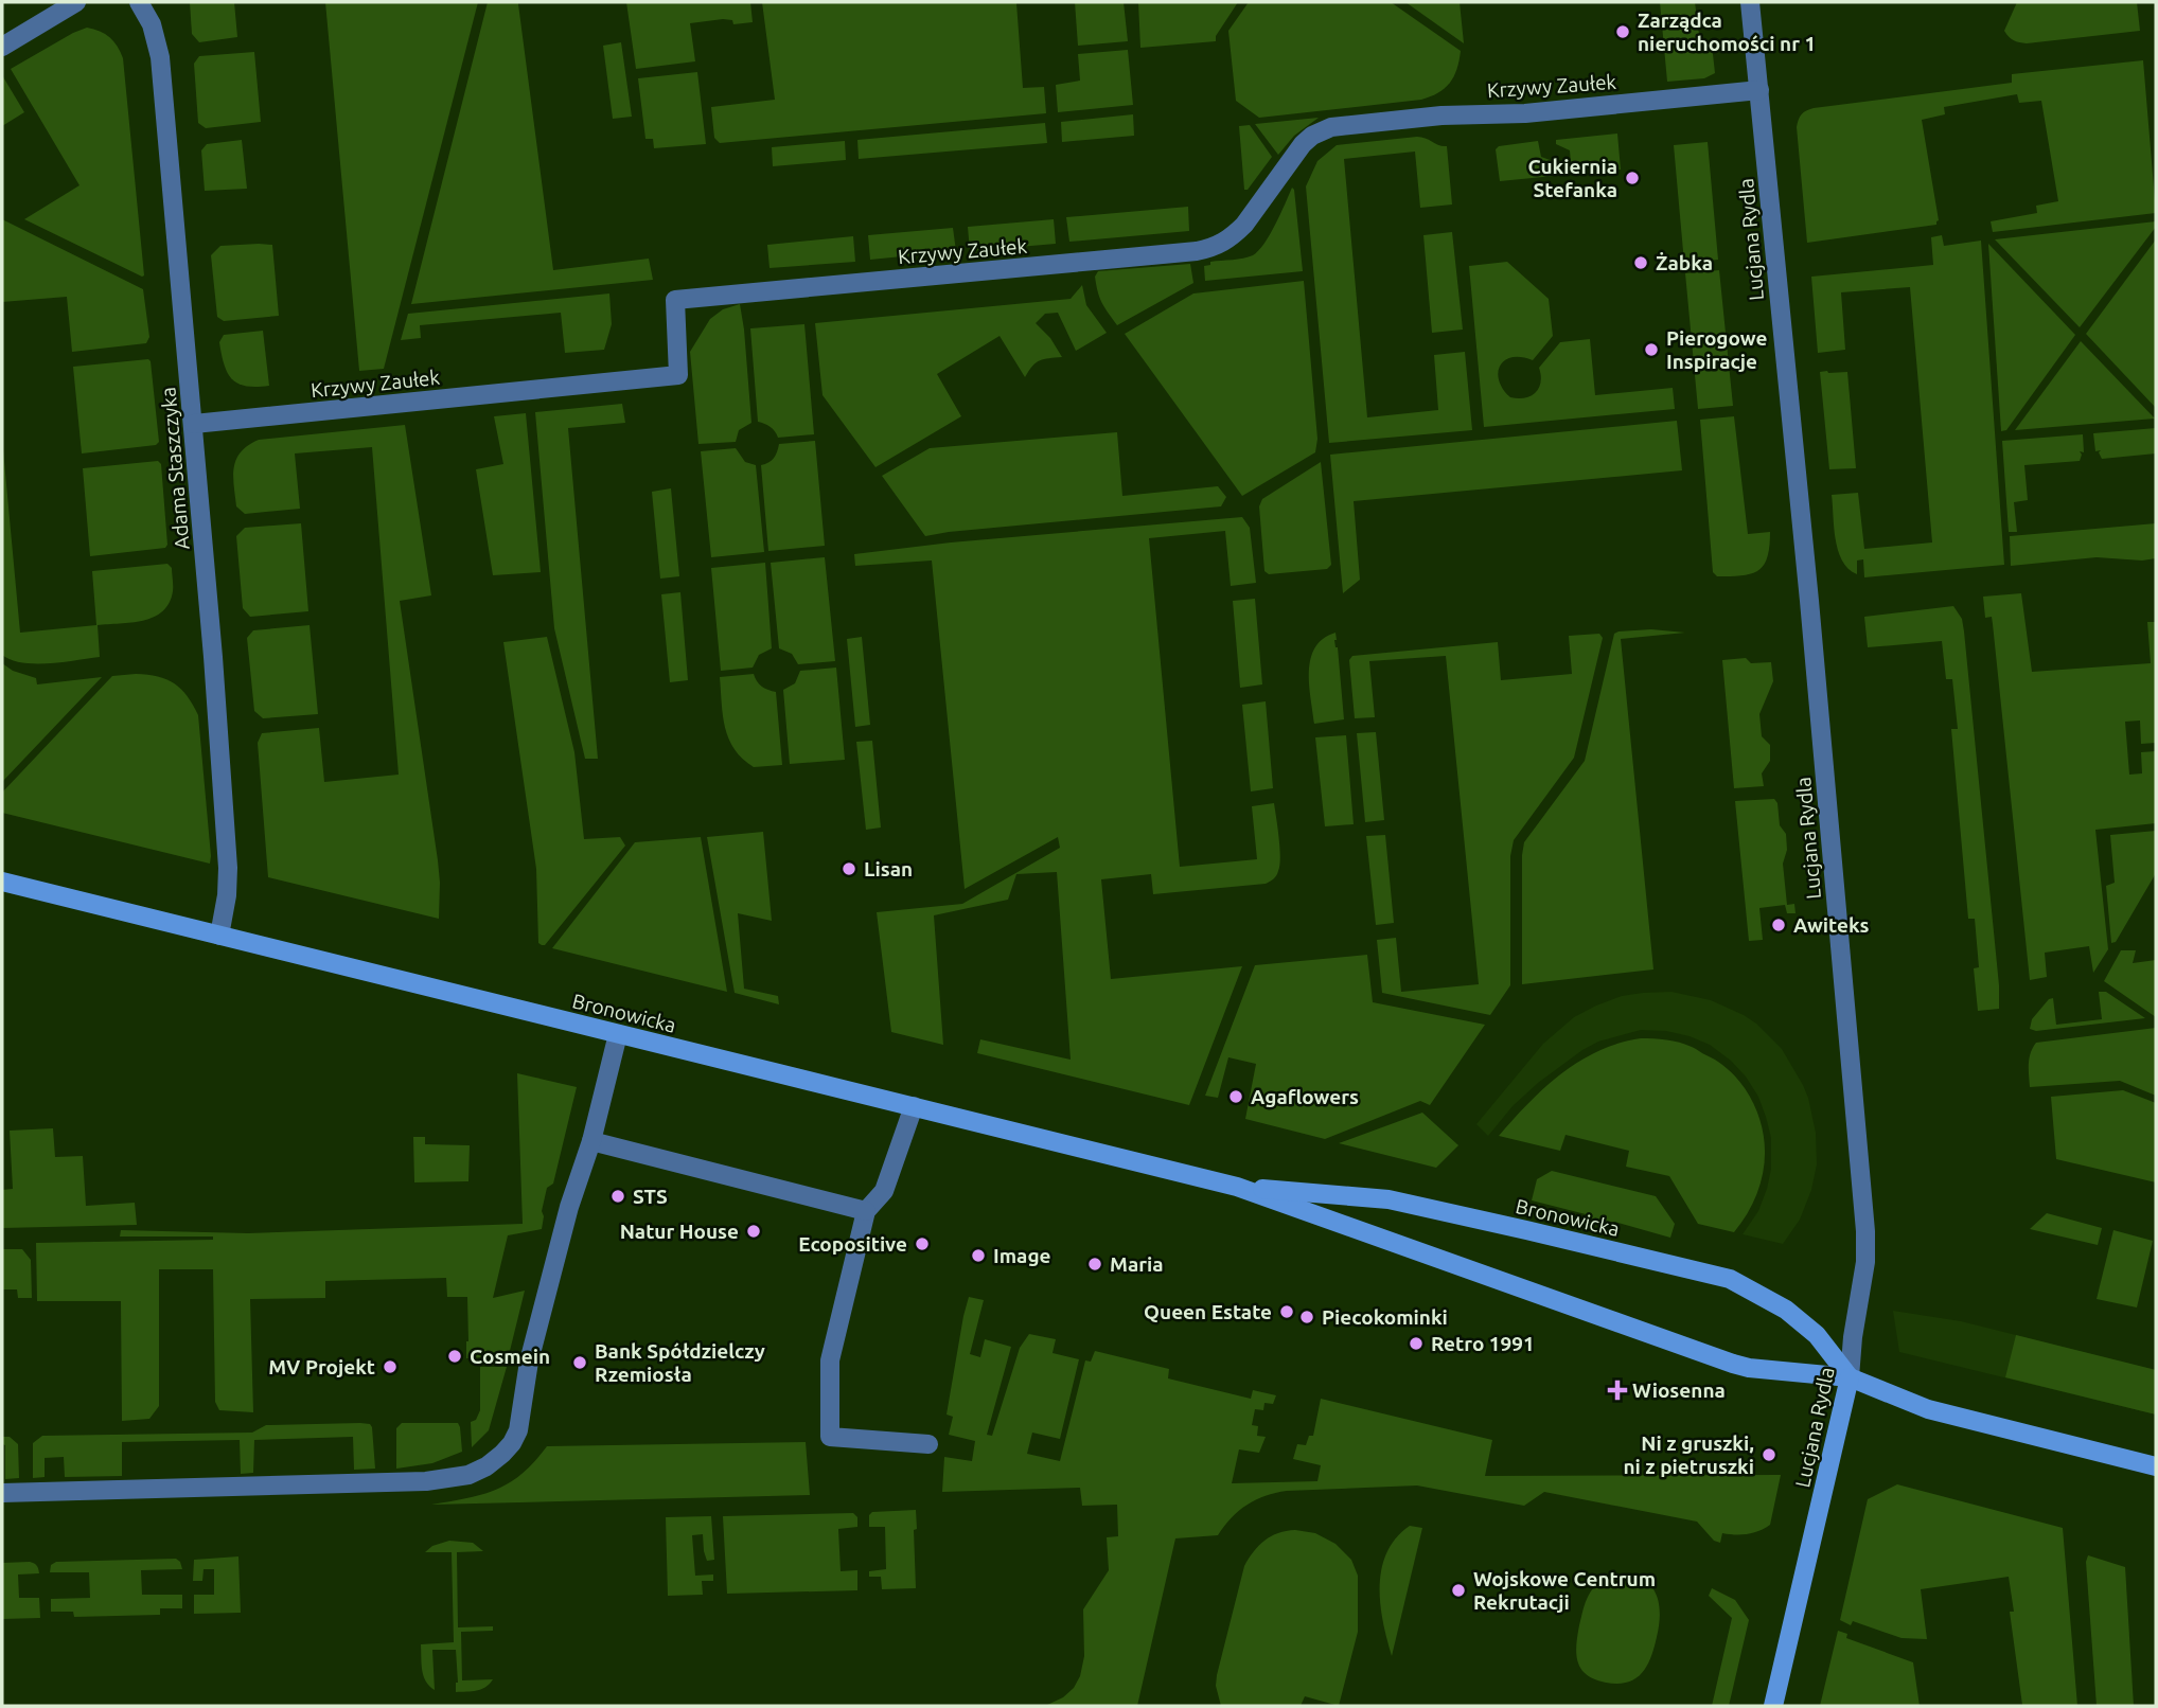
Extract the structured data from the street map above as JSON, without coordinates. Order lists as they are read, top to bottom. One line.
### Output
{"streets":{"street":["Krzywy Zaułek","Lucjana Rydla","Adama Staszczyka","Bronowicka"]},"crossings":[["Krzywy Zaułek","Lucjana Rydla"],["Krzywy Zaułek","Adama Staszczyka"],["Lucjana Rydla","Bronowicka"],["Adama Staszczyka","Bronowicka"]],"places":{"other":["Zarządca nieruchomości nr 1","Cukiernia Stefanka","Żabka","Pierogowe Inspiracje","Lisan","Awiteks","Agaflowers","STS","Natur House","Ecopositive","Image","Maria","Queen Estate","Piecokominki","Retro 1991","Cosmein","Bank Spółdzielczy Rzemiosła","MV Projekt","Ni z gruszki, ni z pietruszki","Wojskowe Centrum Rekrutacji"],"health":["Wiosenna"]}}
